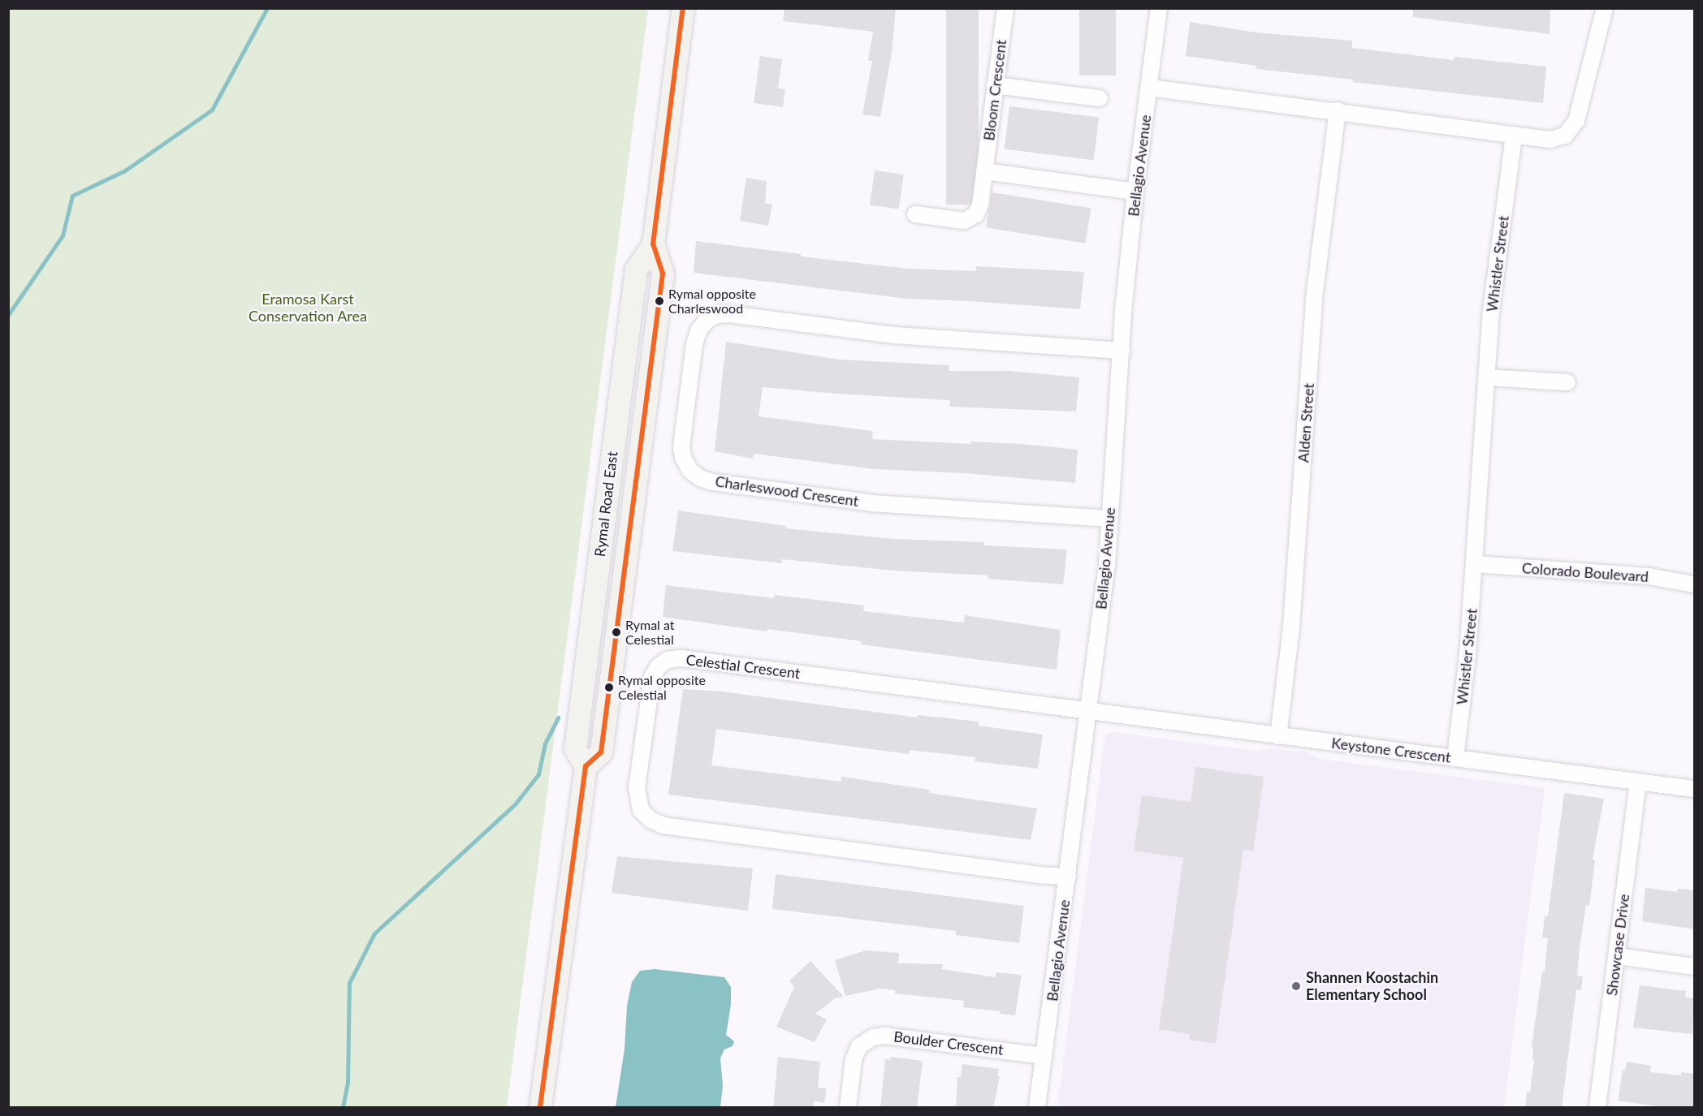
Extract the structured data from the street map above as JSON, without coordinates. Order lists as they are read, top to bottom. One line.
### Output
{"streets":{"main road":["Rymal Road East"],"street":["Bloom Crescent","Bellagio Avenue","Whistler Street","Alden Street","Charleswood Crescent","Colorado Boulevard","Celestial Crescent","Keystone Crescent","Showcase Drive","Boulder Crescent"]},"crossings":[["Bellagio Avenue","Charleswood Crescent"],["Bellagio Avenue","Celestial Crescent"],["Bellagio Avenue","Keystone Crescent"],["Bellagio Avenue","Boulder Crescent"],["Whistler Street","Colorado Boulevard"],["Whistler Street","Keystone Crescent"],["Alden Street","Keystone Crescent"],["Celestial Crescent","Keystone Crescent"],["Keystone Crescent","Showcase Drive"]],"parks":["Eramosa Karst Conservation Area"],"places":["Rymal opposite Charleswood","Rymal at Celestial","Rymal opposite Celestial","Shannen Koostachin Elementary School"]}
